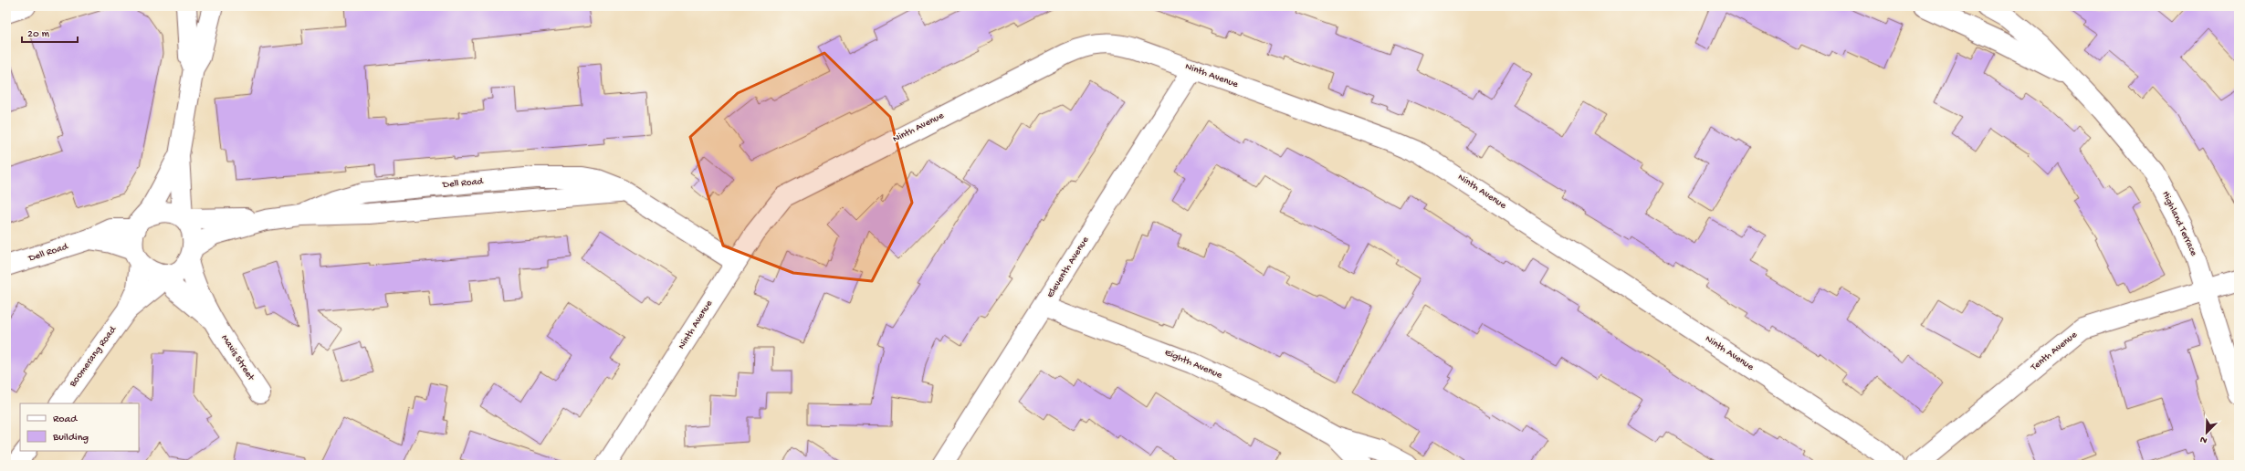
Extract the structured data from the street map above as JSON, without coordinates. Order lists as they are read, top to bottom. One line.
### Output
{"streets":{"street":["Ninth Avenue","Dell Road","Highland Terrace","Eleventh Avenue","Tenth Avenue","Boomerang Road","Mavis Street","Eighth Avenue"]},"crossings":[["Ninth Avenue","Dell Road"],["Ninth Avenue","Eleventh Avenue"],["Dell Road","Boomerang Road"],["Dell Road","Mavis Street"],["Highland Terrace","Tenth Avenue"],["Eleventh Avenue","Eighth Avenue"],["Boomerang Road","Mavis Street"]],"legend":["Road","Building"],"scale_bar":"20 m","north":"bottom left"}
